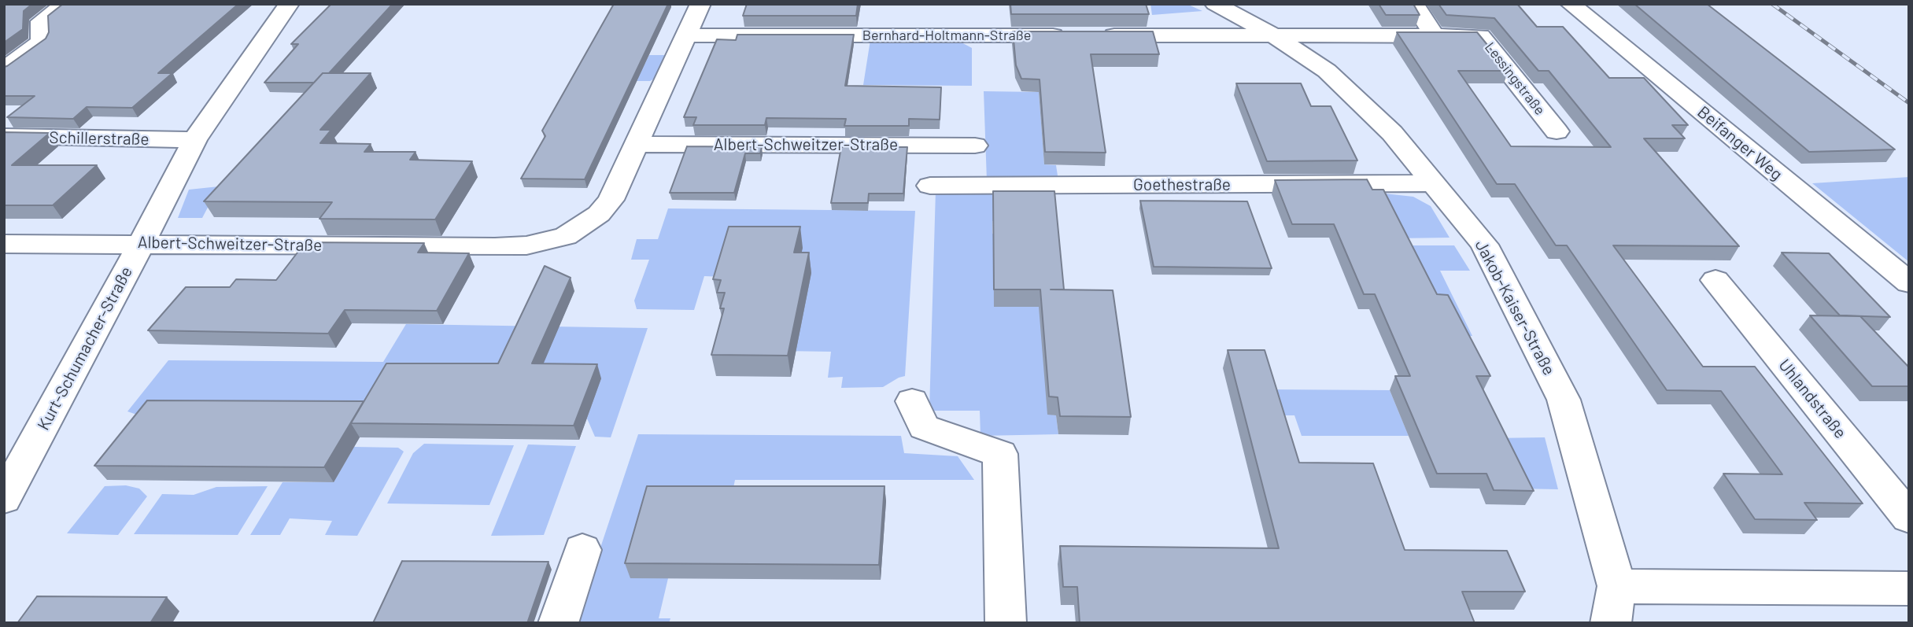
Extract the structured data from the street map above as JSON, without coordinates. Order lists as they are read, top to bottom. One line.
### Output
{"streets":{"street":["Bernhard-Holtmann-Straße","Lessingstraße","Schillerstraße","Beifanger Weg","Albert-Schweitzer-Straße","Goethestraße","Jakob-Kaiser-Straße","Kurt-Schumacher-Straße","Uhlandstraße"]},"crossings":[["Bernhard-Holtmann-Straße","Lessingstraße"],["Bernhard-Holtmann-Straße","Albert-Schweitzer-Straße"],["Bernhard-Holtmann-Straße","Jakob-Kaiser-Straße"],["Lessingstraße","Jakob-Kaiser-Straße"],["Schillerstraße","Kurt-Schumacher-Straße"],["Albert-Schweitzer-Straße","Kurt-Schumacher-Straße"],["Goethestraße","Jakob-Kaiser-Straße"]]}
